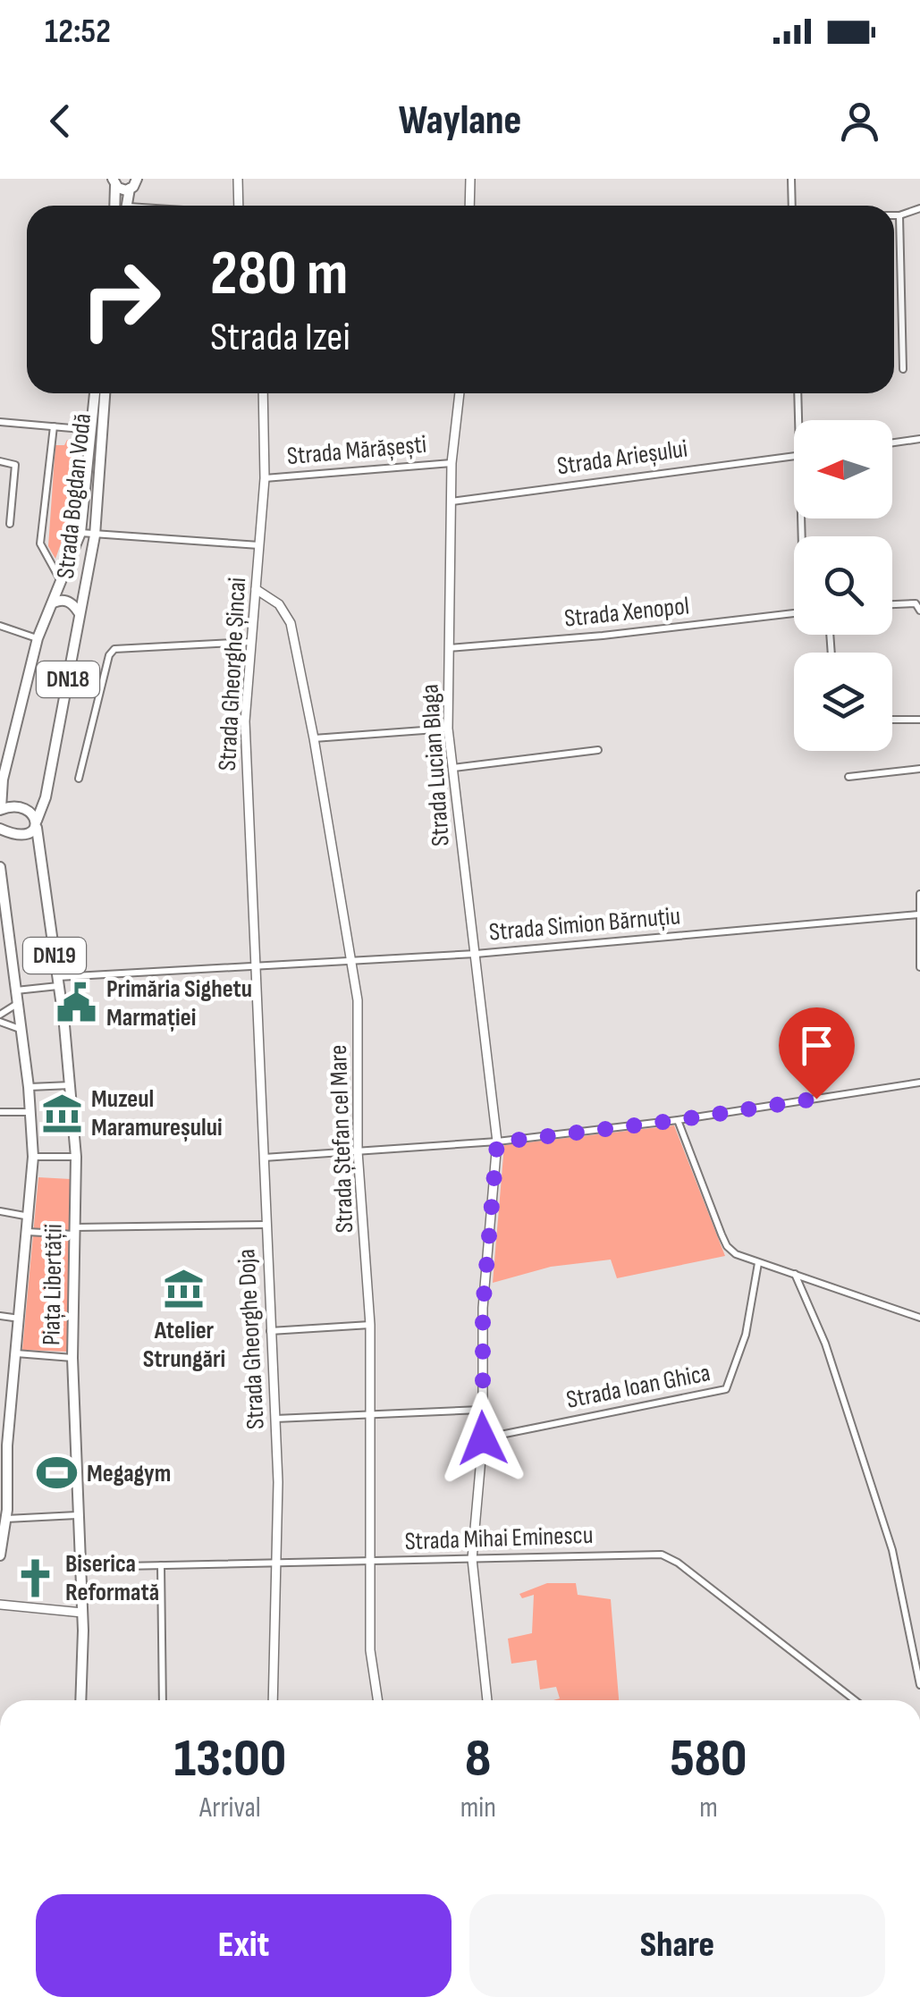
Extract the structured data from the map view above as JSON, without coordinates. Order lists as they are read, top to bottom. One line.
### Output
{"streets":{"main road":["Strada Bogdan Vodă","Strada Gheorghe Șincai","DN18","Strada Lucian Blaga","DN19","Strada Ștefan cel Mare","Piața Libertății","Strada Gheorghe Doja"],"street":["Strada Mărășești","Strada Arieșului","Strada Xenopol","Strada Simion Bărnuțiu","Strada Ioan Ghica","Strada Mihai Eminescu"]},"crossings":[["Strada Mărășești","Strada Gheorghe Șincai"],["Strada Mărășești","Strada Lucian Blaga"],["Strada Arieșului","Strada Lucian Blaga"],["Strada Bogdan Vodă","DN18"],["Strada Bogdan Vodă","Strada Simion Bărnuțiu"],["Strada Bogdan Vodă","DN19"],["Strada Xenopol","Strada Lucian Blaga"],["Strada Gheorghe Șincai","Strada Simion Bărnuțiu"],["Strada Gheorghe Șincai","Strada Ștefan cel Mare"],["Strada Gheorghe Șincai","Strada Gheorghe Doja"],["Strada Lucian Blaga","Strada Simion Bărnuțiu"],["Strada Lucian Blaga","Strada Ioan Ghica"],["Strada Lucian Blaga","Strada Mihai Eminescu"],["Strada Simion Bărnuțiu","DN19"],["Strada Simion Bărnuțiu","Strada Ștefan cel Mare"],["Strada Simion Bărnuțiu","Strada Gheorghe Doja"],["DN19","Piața Libertății"],["DN19","Strada Mihai Eminescu"],["Strada Ștefan cel Mare","Strada Mihai Eminescu"],["Strada Gheorghe Doja","Strada Mihai Eminescu"]],"places":{"public building":["Primăria Sighetu Marmației"],"museum":["Muzeul Maramureșului","Atelier Strungări"],"sports":["Megagym"],"church":["Biserica Reformată"]},"north":"left","page":{"status":"12:52","header":"Waylane","turn":["280 m","Strada Izei"],"eta":["13:00","Arrival","8","min","580","m"],"buttons":["Exit","Share"]}}
